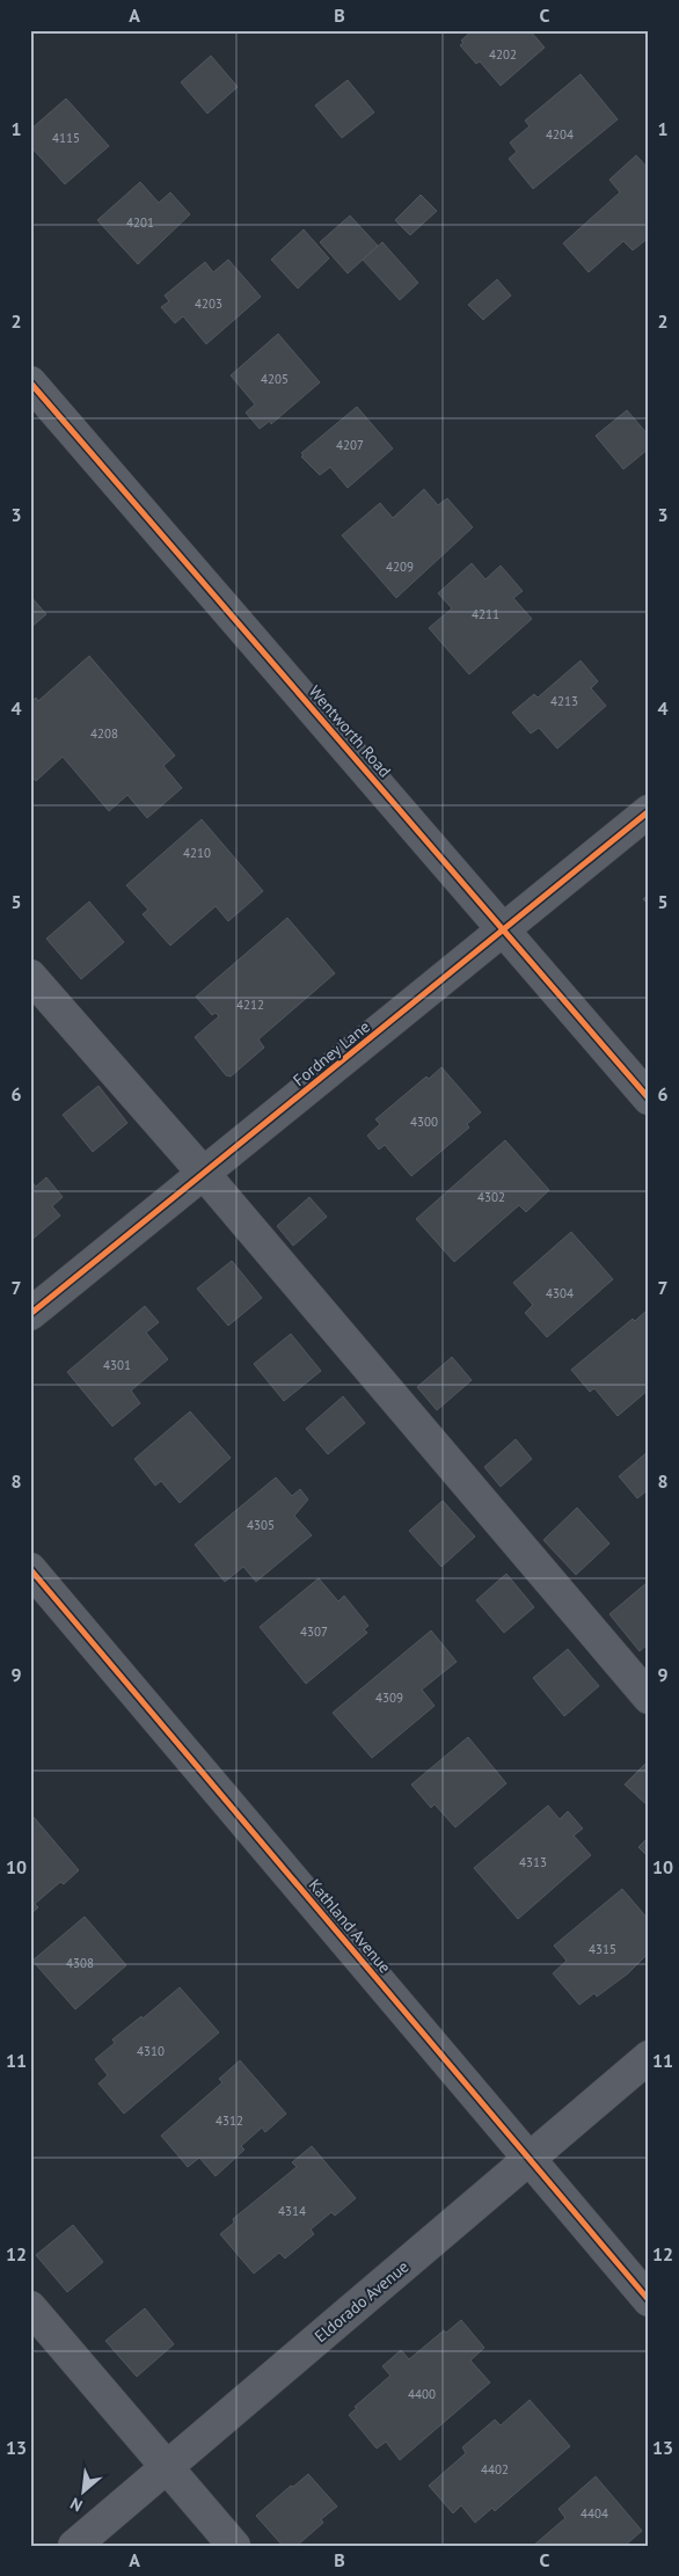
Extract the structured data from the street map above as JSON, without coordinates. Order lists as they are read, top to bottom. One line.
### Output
{"streets":{"street":["Wentworth Road","Fordney Lane","Kathland Avenue","Eldorado Avenue"]},"crossings":[["Wentworth Road","Fordney Lane"],["Kathland Avenue","Eldorado Avenue"]],"house_numbers":["4202","4204","4115","4201","4203","4205","4207","4209","4211","4213","4208","4210","4212","4300","4302","4304","4301","4305","4307","4309","4313","4315","4308","4310","4312","4314","4400","4402","4404"],"north":"bottom left","grid":{"columns":["A","B","C"],"rows":["1","2","3","4","5","6","7","8","9","10","11","12","13"]}}
